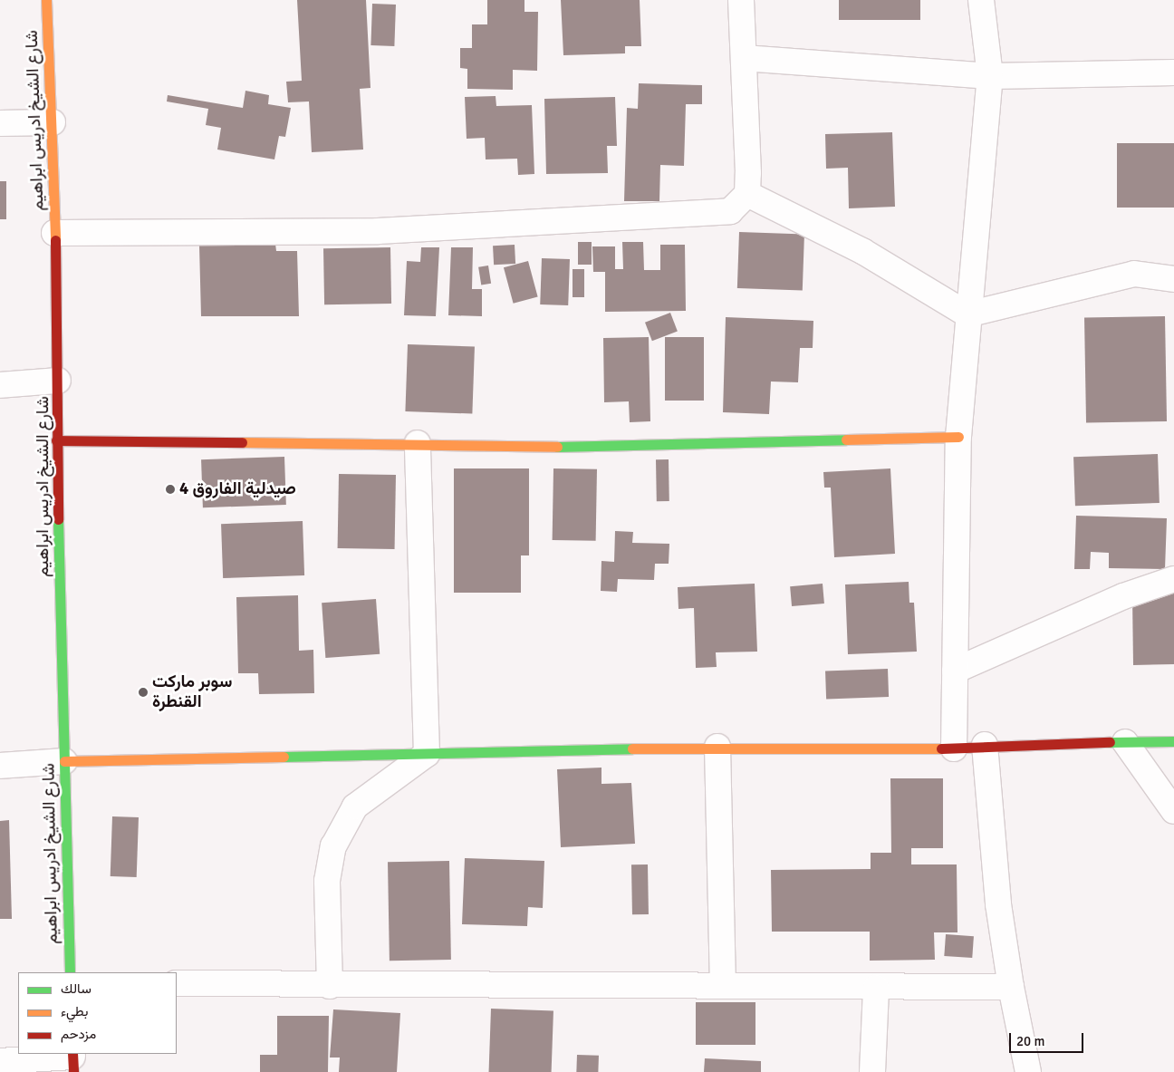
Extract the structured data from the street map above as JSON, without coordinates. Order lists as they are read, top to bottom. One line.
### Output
{"streets":{"street":["شارع الشيخ ادريس ابراهيم"]},"places":["صيدلية الفاروق 4","سوبر ماركت القنطرة"],"legend":["سالك","بطيء","مزدحم"],"scale_bar":"20 m"}
